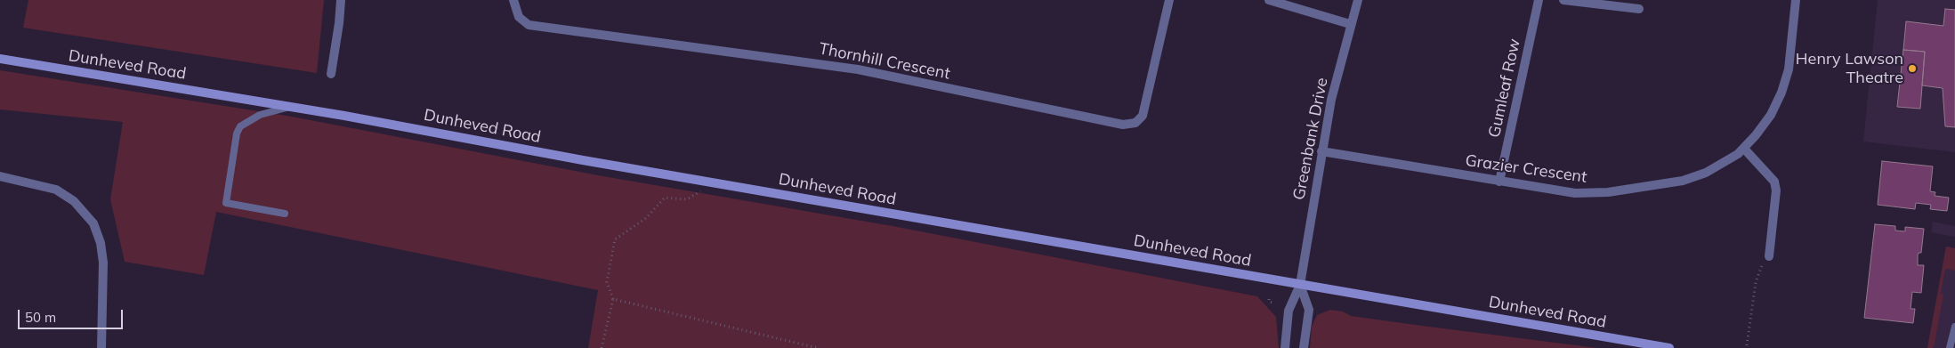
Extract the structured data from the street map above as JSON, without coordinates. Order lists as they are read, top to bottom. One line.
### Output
{"streets":{"main road":["Dunheved Road"],"street":["Thornhill Crescent","Gumleaf Row","Greenbank Drive","Grazier Crescent"]},"crossings":[["Dunheved Road","Greenbank Drive"],["Gumleaf Row","Grazier Crescent"],["Greenbank Drive","Grazier Crescent"]],"places":["Henry Lawson Theatre"],"scale_bar":"50 m"}
